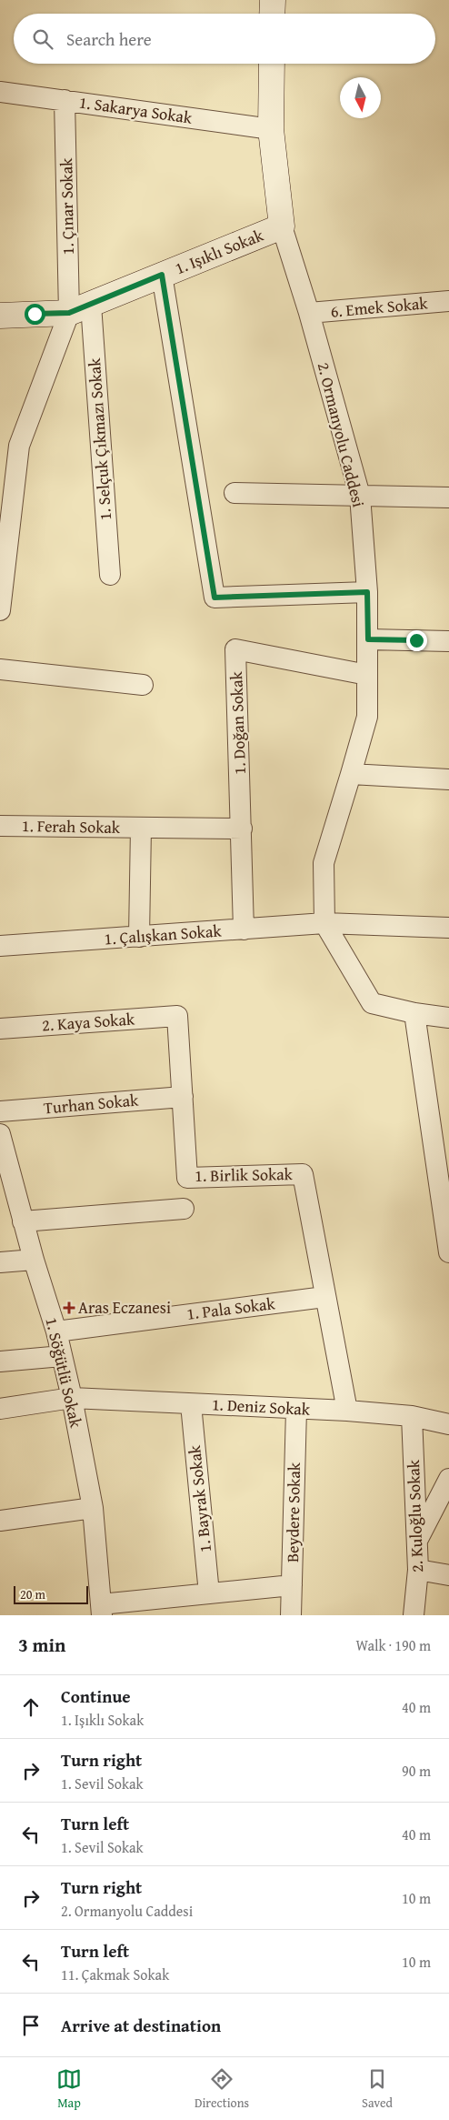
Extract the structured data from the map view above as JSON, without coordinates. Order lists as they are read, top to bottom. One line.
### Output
{"streets":{"street":["1. Sakarya Sokak","1. Çınar Sokak","1. Işıklı Sokak","6. Emek Sokak","2. Ormanyolu Caddesi","1. Selçuk Çıkmazı Sokak","1. Doğan Sokak","1. Ferah Sokak","1. Çalışkan Sokak","2. Kaya Sokak","Turhan Sokak","1. Birlik Sokak","1. Pala Sokak","1. Söğütlü Sokak","1. Deniz Sokak","1. Bayrak Sokak","Beydere Sokak","2. Kuloğlu Sokak"]},"crossings":[["1. Sakarya Sokak","1. Çınar Sokak"],["1. Sakarya Sokak","2. Ormanyolu Caddesi"],["1. Çınar Sokak","1. Işıklı Sokak"],["1. Çınar Sokak","1. Selçuk Çıkmazı Sokak"],["1. Işıklı Sokak","2. Ormanyolu Caddesi"],["1. Işıklı Sokak","1. Selçuk Çıkmazı Sokak"],["6. Emek Sokak","2. Ormanyolu Caddesi"],["2. Ormanyolu Caddesi","1. Doğan Sokak"],["2. Ormanyolu Caddesi","1. Çalışkan Sokak"],["1. Doğan Sokak","1. Ferah Sokak"],["1. Doğan Sokak","1. Çalışkan Sokak"],["1. Ferah Sokak","1. Çalışkan Sokak"],["2. Kaya Sokak","1. Birlik Sokak"],["Turhan Sokak","1. Birlik Sokak"],["1. Birlik Sokak","1. Pala Sokak"],["1. Birlik Sokak","1. Deniz Sokak"],["1. Pala Sokak","1. Söğütlü Sokak"],["1. Söğütlü Sokak","1. Deniz Sokak"],["1. Deniz Sokak","1. Bayrak Sokak"],["1. Deniz Sokak","Beydere Sokak"],["1. Deniz Sokak","2. Kuloğlu Sokak"]],"places":{"health":["Aras Eczanesi"]},"scale_bar":"20 m","north":"bottom","page":{"search":"Search here","scale":"20 m","heading":["3 min","Walk · 190 m"],"list":[["Continue","1. Işıklı Sokak","40 m"],["Turn right","1. Sevil Sokak","90 m"],["Turn left","1. Sevil Sokak","40 m"],["Turn right","2. Ormanyolu Caddesi","10 m"],["Turn left","11. Çakmak Sokak","10 m"],"Arrive at destination"],"nav":["Map","Directions","Saved"]}}
